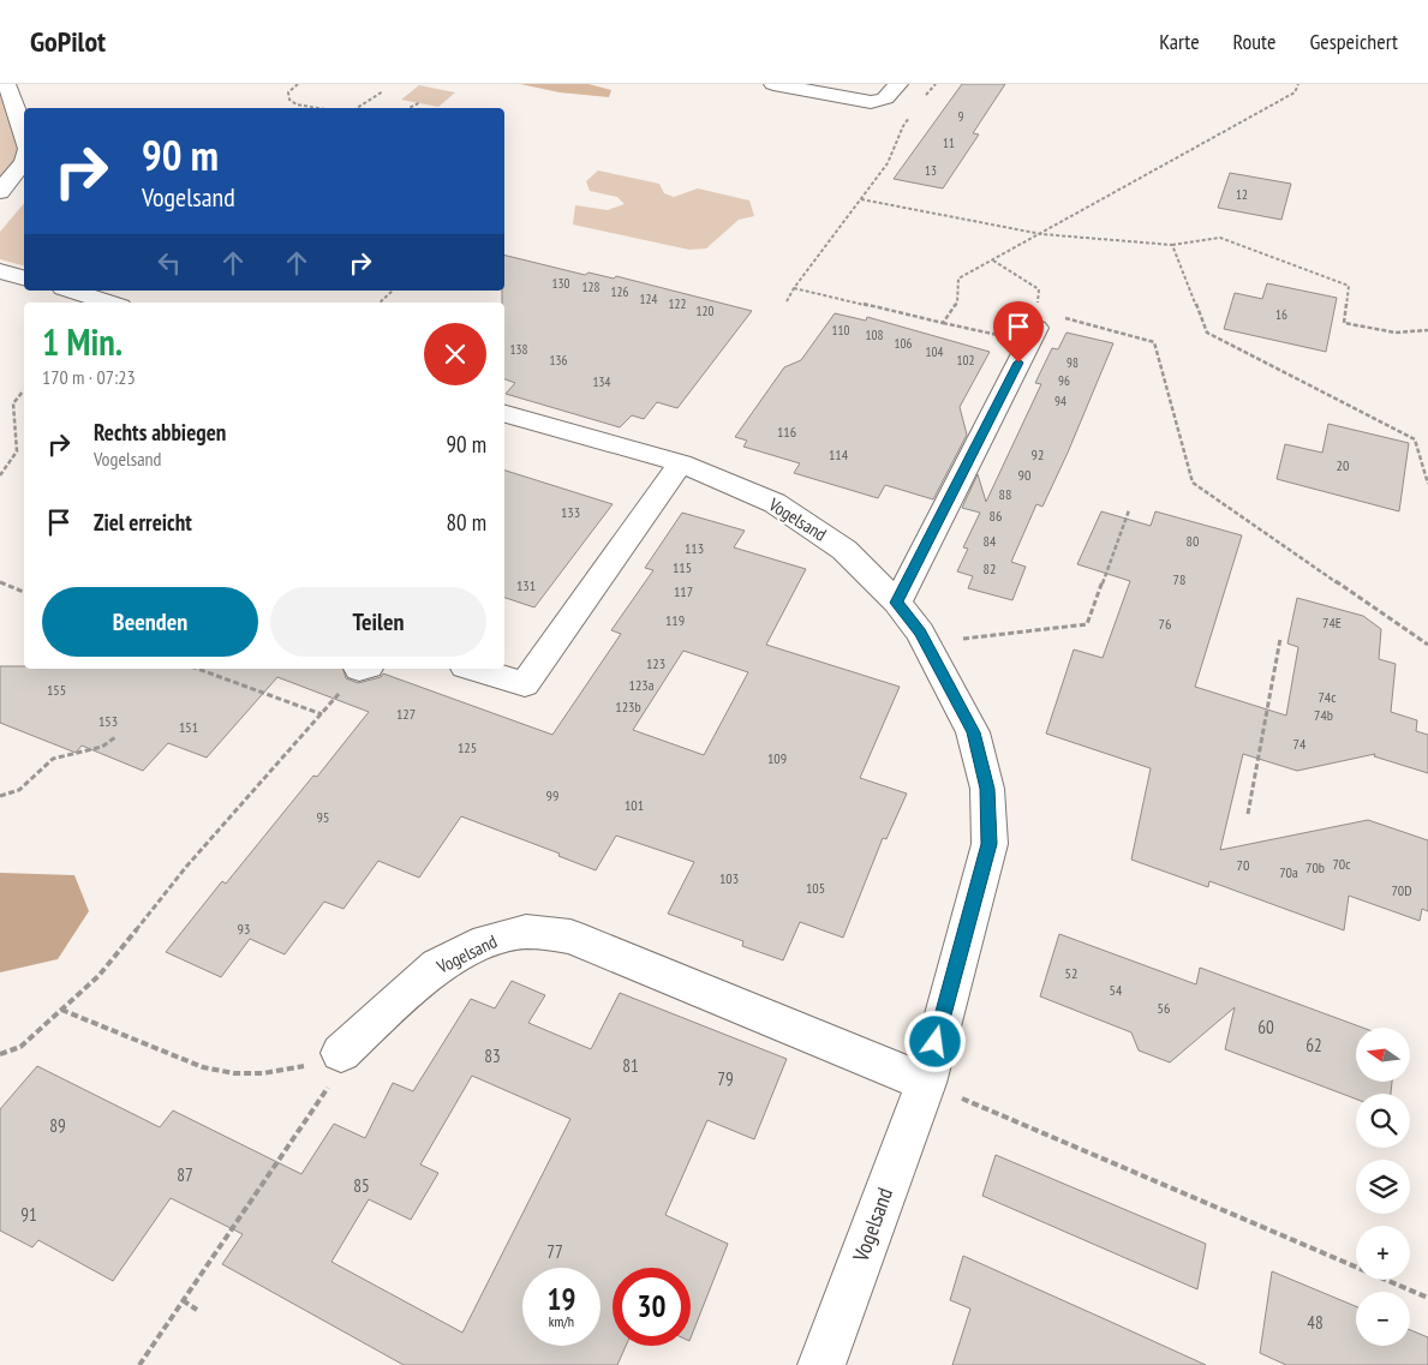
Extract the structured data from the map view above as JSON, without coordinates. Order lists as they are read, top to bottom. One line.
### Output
{"streets":{"street":["Vogelsand"]},"house_numbers":["9","11","13","12","130","128","126","124","122","120","16","110","108","106","138","104","136","102","98","96","134","94","116","114","92","20","90","88","133","86","84","80","113","115","82","78","131","117","119","74E","76","123","123a","155","74c","123b","127","74b","153","151","74","125","109","99","101","95","70c","70","70b","70a","103","105","70D","93","52","54","56","60","62","83","81","79","89","87","85","91","77","48"],"north":"left","page":{"header":"GoPilot","nav":["Karte","Route","Gespeichert"],"turn":["90 m","Vogelsand"],"heading":["1 Min.","170 m · 07:23"],"list":[{"name":"Rechts abbiegen","note":"Vogelsand","value":"90 m"},{"name":"Ziel erreicht","value":"80 m"}],"buttons":["Beenden","Teilen"],"map_buttons":["+","−"],"speed":"19 km/h","limit":"30"}}
